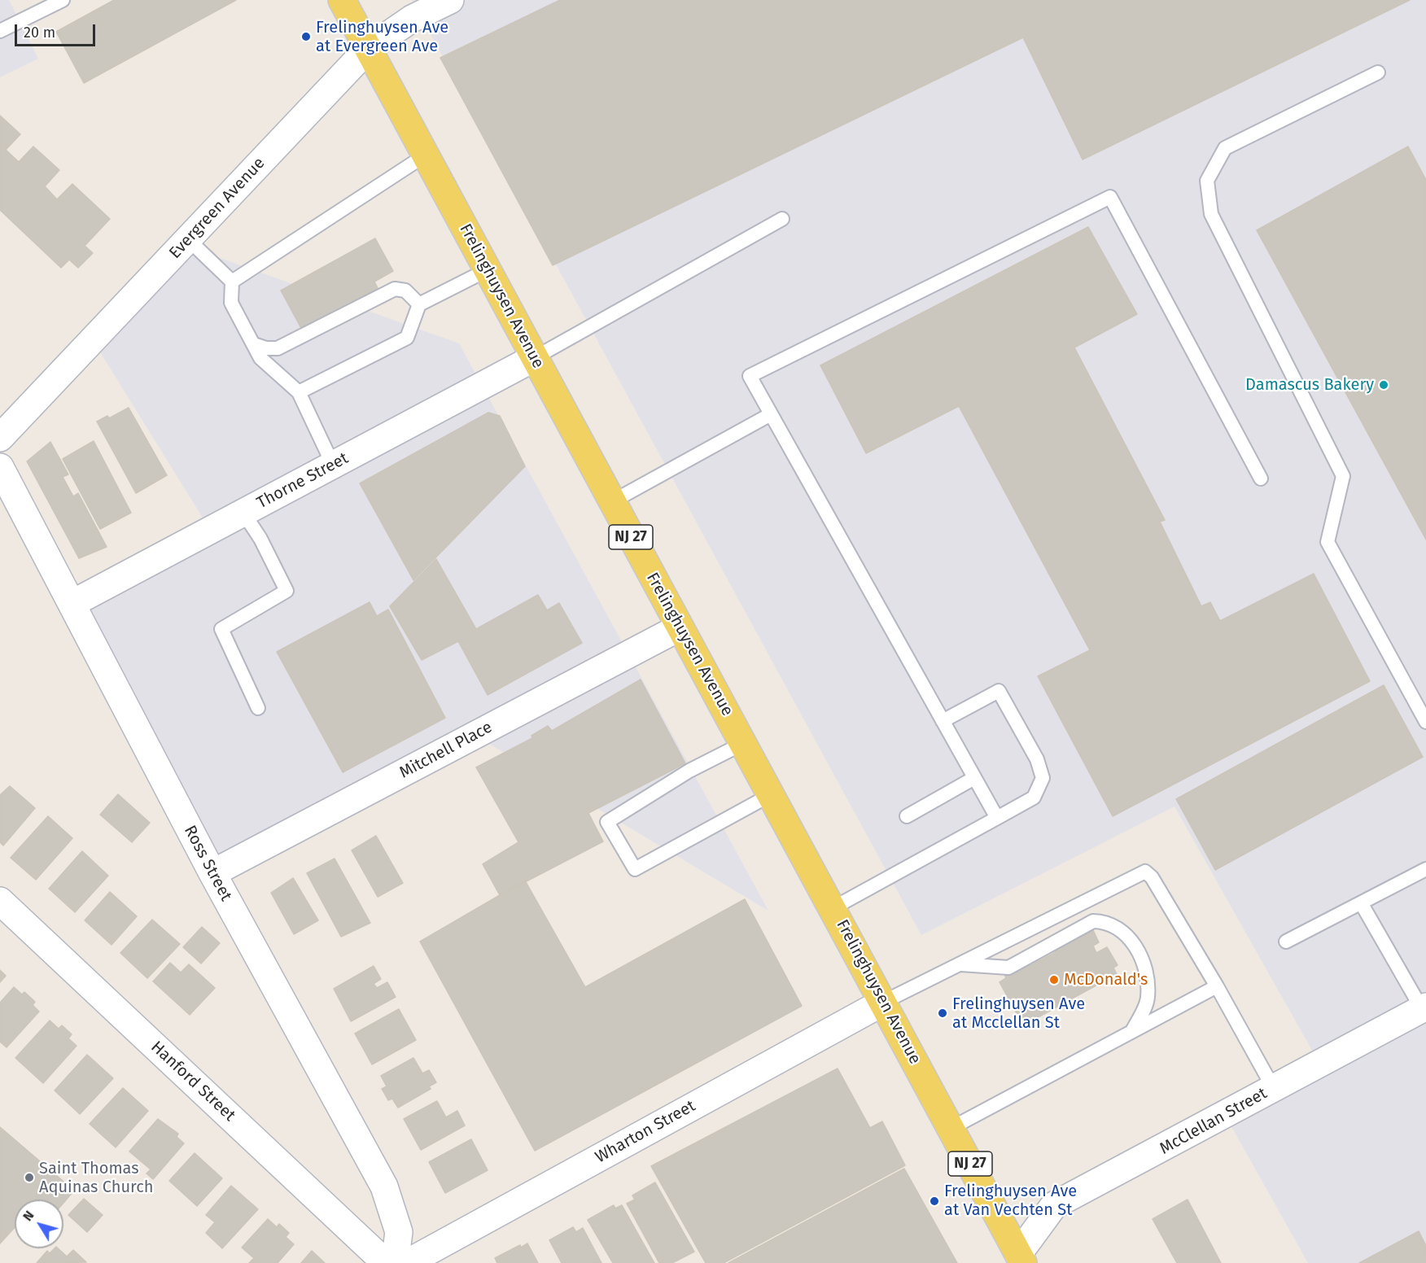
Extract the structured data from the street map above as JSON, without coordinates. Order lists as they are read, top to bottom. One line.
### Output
{"streets":{"main road":["Frelinghuysen Avenue","NJ 27"],"street":["Evergreen Avenue","Thorne Street","Mitchell Place","Ross Street","Hanford Street","McClellan Street","Wharton Street"]},"crossings":[["Evergreen Avenue","Frelinghuysen Avenue"],["Frelinghuysen Avenue","Thorne Street"],["Frelinghuysen Avenue","Mitchell Place"],["Frelinghuysen Avenue","McClellan Street"],["Frelinghuysen Avenue","Wharton Street"],["Thorne Street","Ross Street"],["Mitchell Place","Ross Street"]],"places":["Frelinghuysen Ave at Evergreen Ave","Damascus Bakery","McDonald's","Frelinghuysen Ave at Mcclellan St","Saint Thomas Aquinas Church","Frelinghuysen Ave at Van Vechten St"],"scale_bar":"20 m","north":"top left"}
